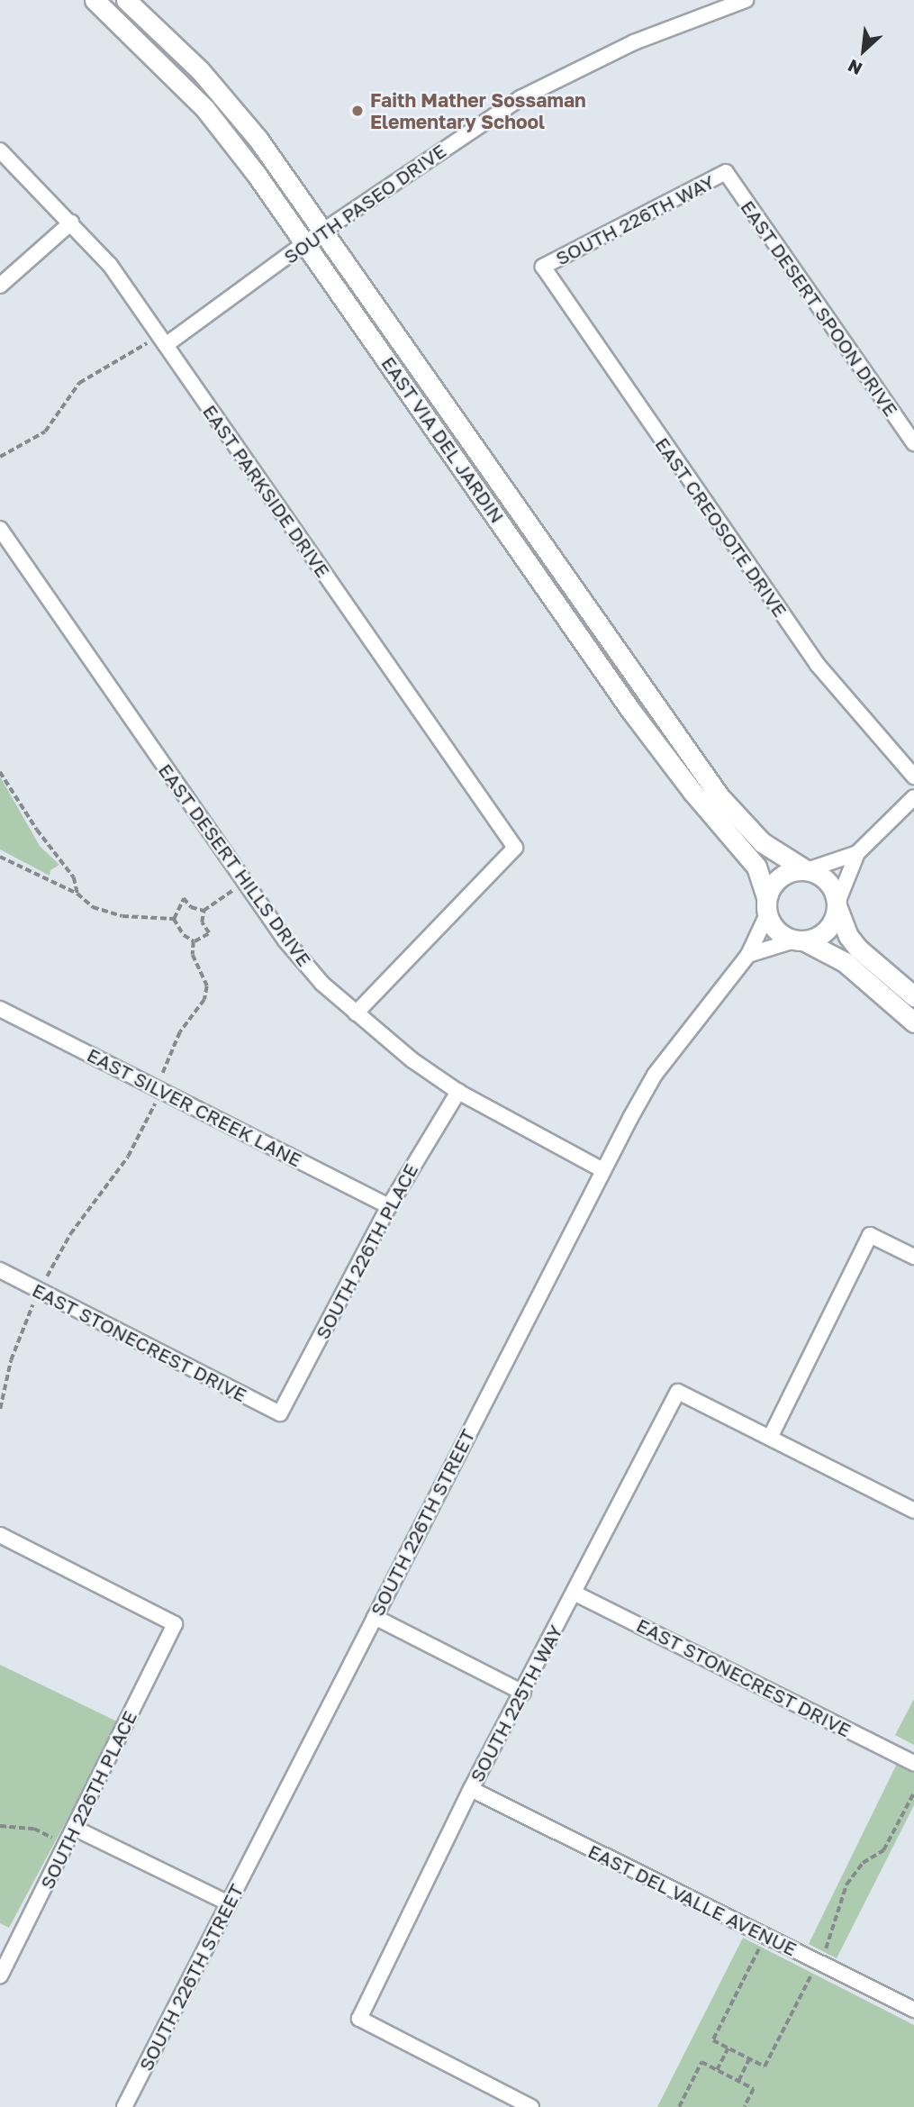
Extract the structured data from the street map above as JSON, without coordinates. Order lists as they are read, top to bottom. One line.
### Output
{"streets":{"street":["SOUTH PASEO DRIVE","SOUTH 226TH WAY","EAST DESERT SPOON DRIVE","EAST VIA DEL JARDIN","EAST PARKSIDE DRIVE","EAST CREOSOTE DRIVE","EAST DESERT HILLS DRIVE","EAST SILVER CREEK LANE","SOUTH 226TH PLACE","EAST STONECREST DRIVE","SOUTH 226TH STREET","SOUTH 225TH WAY","EAST DEL VALLE AVENUE"]},"crossings":[["SOUTH PASEO DRIVE","EAST VIA DEL JARDIN"],["SOUTH PASEO DRIVE","EAST PARKSIDE DRIVE"],["SOUTH 226TH WAY","EAST DESERT SPOON DRIVE"],["SOUTH 226TH WAY","EAST CREOSOTE DRIVE"],["EAST VIA DEL JARDIN","SOUTH 226TH STREET"],["EAST PARKSIDE DRIVE","EAST DESERT HILLS DRIVE"],["EAST DESERT HILLS DRIVE","SOUTH 226TH PLACE"],["EAST DESERT HILLS DRIVE","SOUTH 226TH STREET"],["EAST SILVER CREEK LANE","SOUTH 226TH PLACE"],["SOUTH 226TH PLACE","EAST STONECREST DRIVE"],["EAST STONECREST DRIVE","SOUTH 225TH WAY"],["SOUTH 225TH WAY","EAST DEL VALLE AVENUE"]],"places":["Faith Mather Sossaman Elementary School"],"north":"bottom left"}
